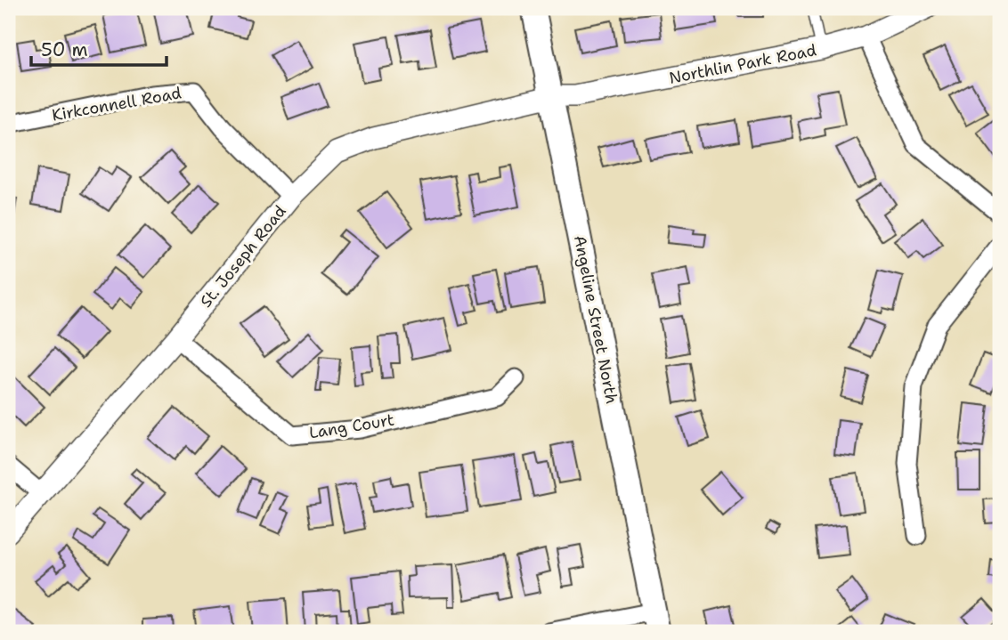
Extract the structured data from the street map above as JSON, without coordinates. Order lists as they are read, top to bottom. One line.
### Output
{"streets":{"main road":["Angeline Street North"],"street":["Northlin Park Road","Kirkconnell Road","St. Joseph Road","Lang Court"]},"crossings":[["Northlin Park Road","St. Joseph Road"],["Northlin Park Road","Angeline Street North"],["Kirkconnell Road","St. Joseph Road"],["St. Joseph Road","Angeline Street North"],["St. Joseph Road","Lang Court"]],"scale_bar":"50 m"}
